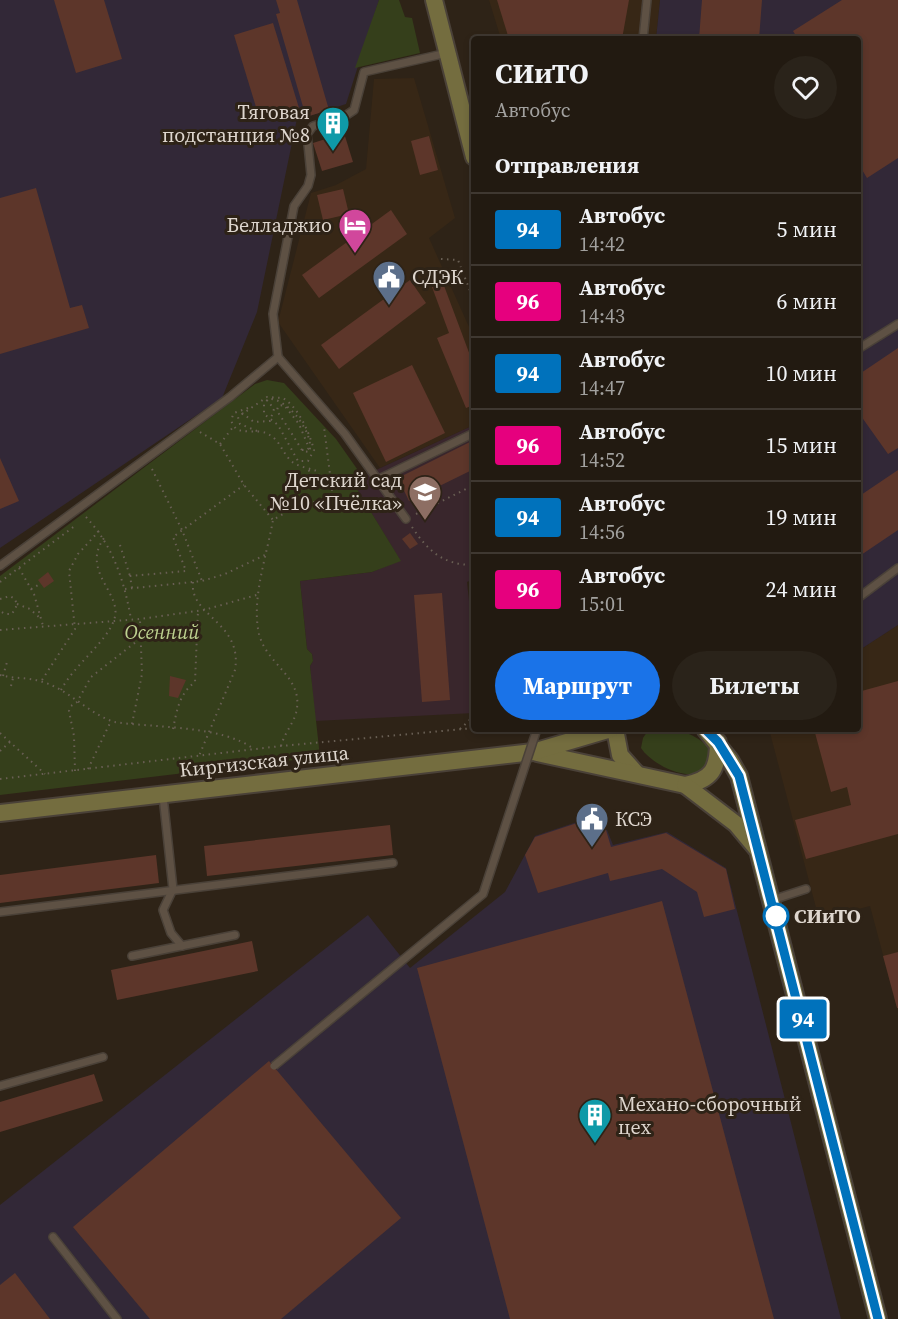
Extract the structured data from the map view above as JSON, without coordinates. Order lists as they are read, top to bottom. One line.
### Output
{"streets":{"main road":["Киргизская улица"]},"parks":["Осенний"],"places":{"building":["Тяговая подстанция №8","Механо-сборочный цех"],"hotel":["Белладжио"],"public building":["СДЭК","КСЭ"],"school or university":["Детский сад №10 «Пчёлка»"],"other":["СИиТО"]},"lines":["bus line 94"],"page":{"on_map":"94","heading":[["СИиТО","Автобус"],"Отправления"],"list":[{"mark":"94","name":"Автобус","note":"14:42","value":"5 мин"},{"mark":"96","name":"Автобус","note":"14:43","value":"6 мин"},{"mark":"94","name":"Автобус","note":"14:47","value":"10 мин"},{"mark":"96","name":"Автобус","note":"14:52","value":"15 мин"},{"mark":"94","name":"Автобус","note":"14:56","value":"19 мин"},{"mark":"96","name":"Автобус","note":"15:01","value":"24 мин"}],"buttons":["Маршрут","Билеты"]}}
